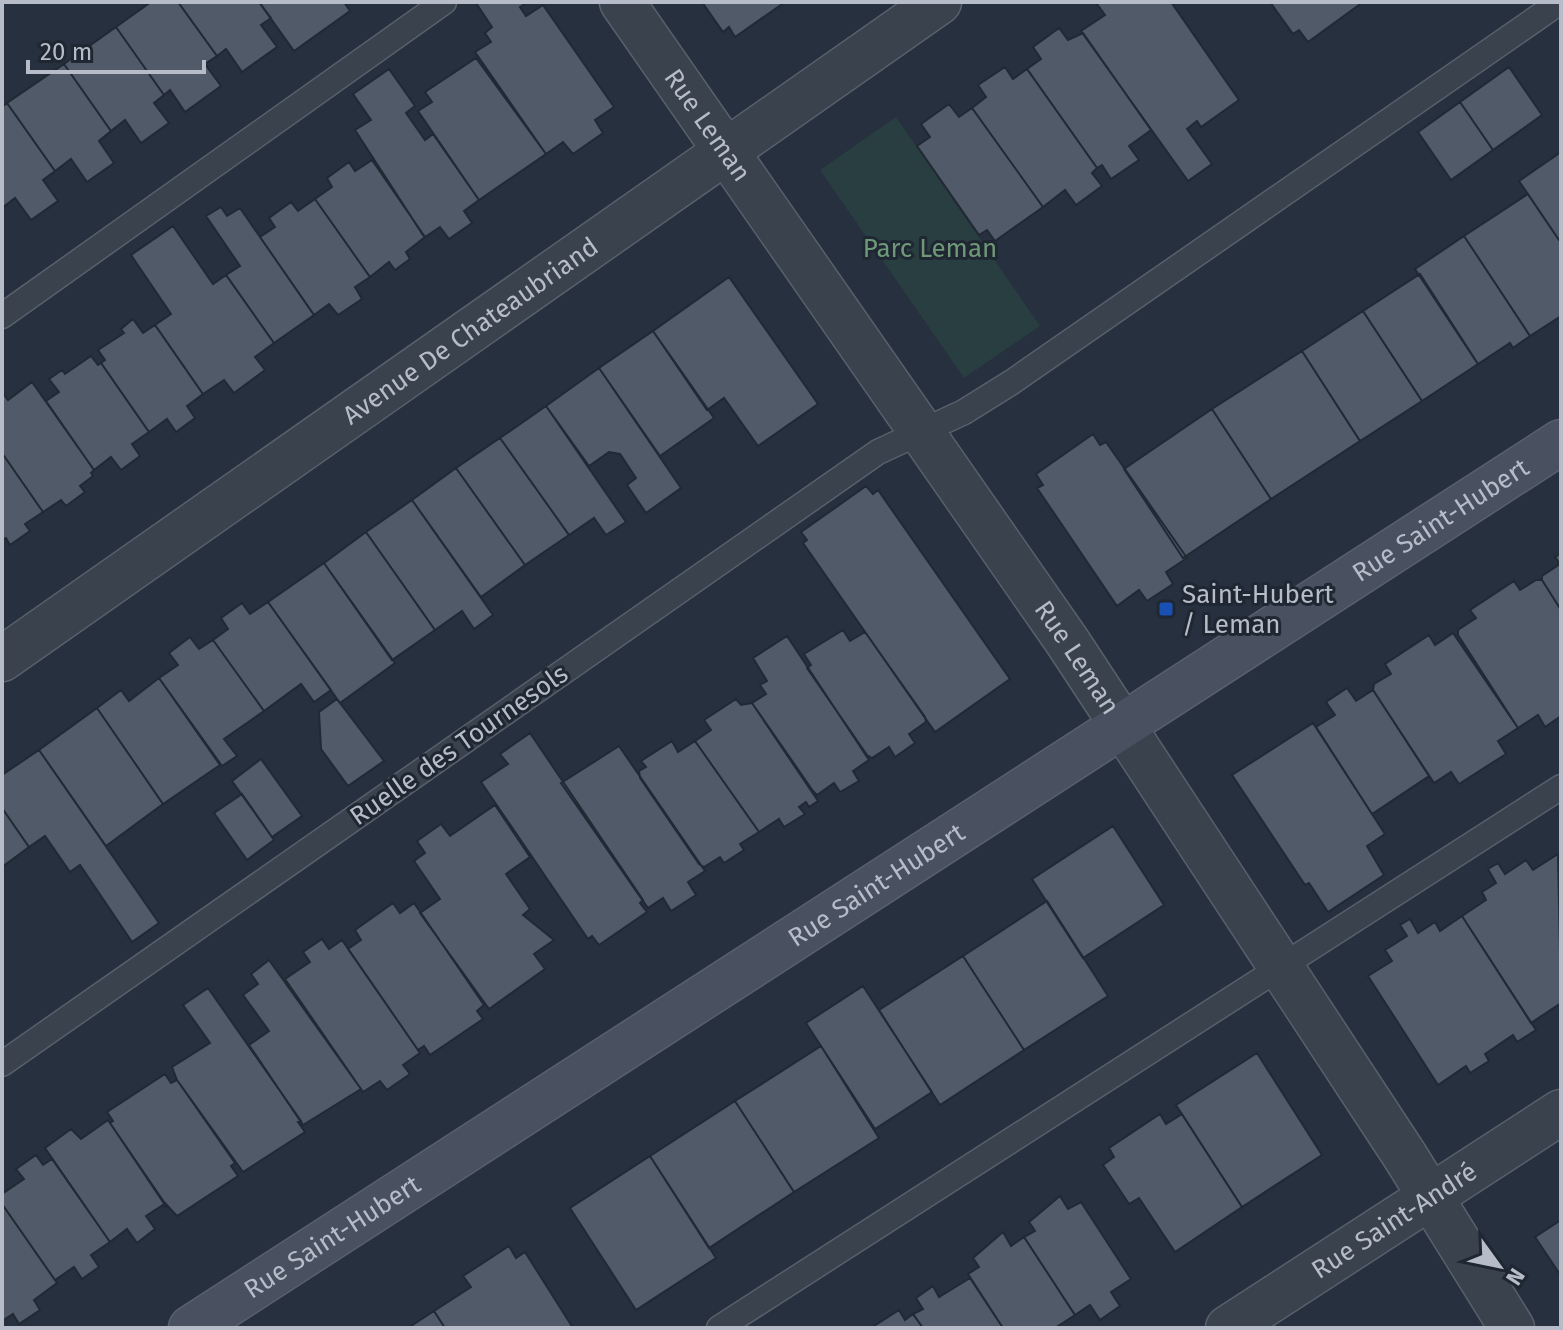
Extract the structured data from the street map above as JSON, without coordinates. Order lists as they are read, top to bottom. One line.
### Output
{"streets":{"street":["Rue Leman","Avenue De Chateaubriand","Rue Saint-Hubert","Rue Saint-André"],"lane":["Ruelle des Tournesols"]},"crossings":[["Rue Leman","Avenue De Chateaubriand"],["Rue Leman","Rue Saint-Hubert"],["Rue Leman","Ruelle des Tournesols"],["Rue Leman","Rue Saint-André"]],"parks":["Parc Leman"],"places":{"transit":["Saint-Hubert / Leman"]},"scale_bar":"20 m","north":"bottom right"}
